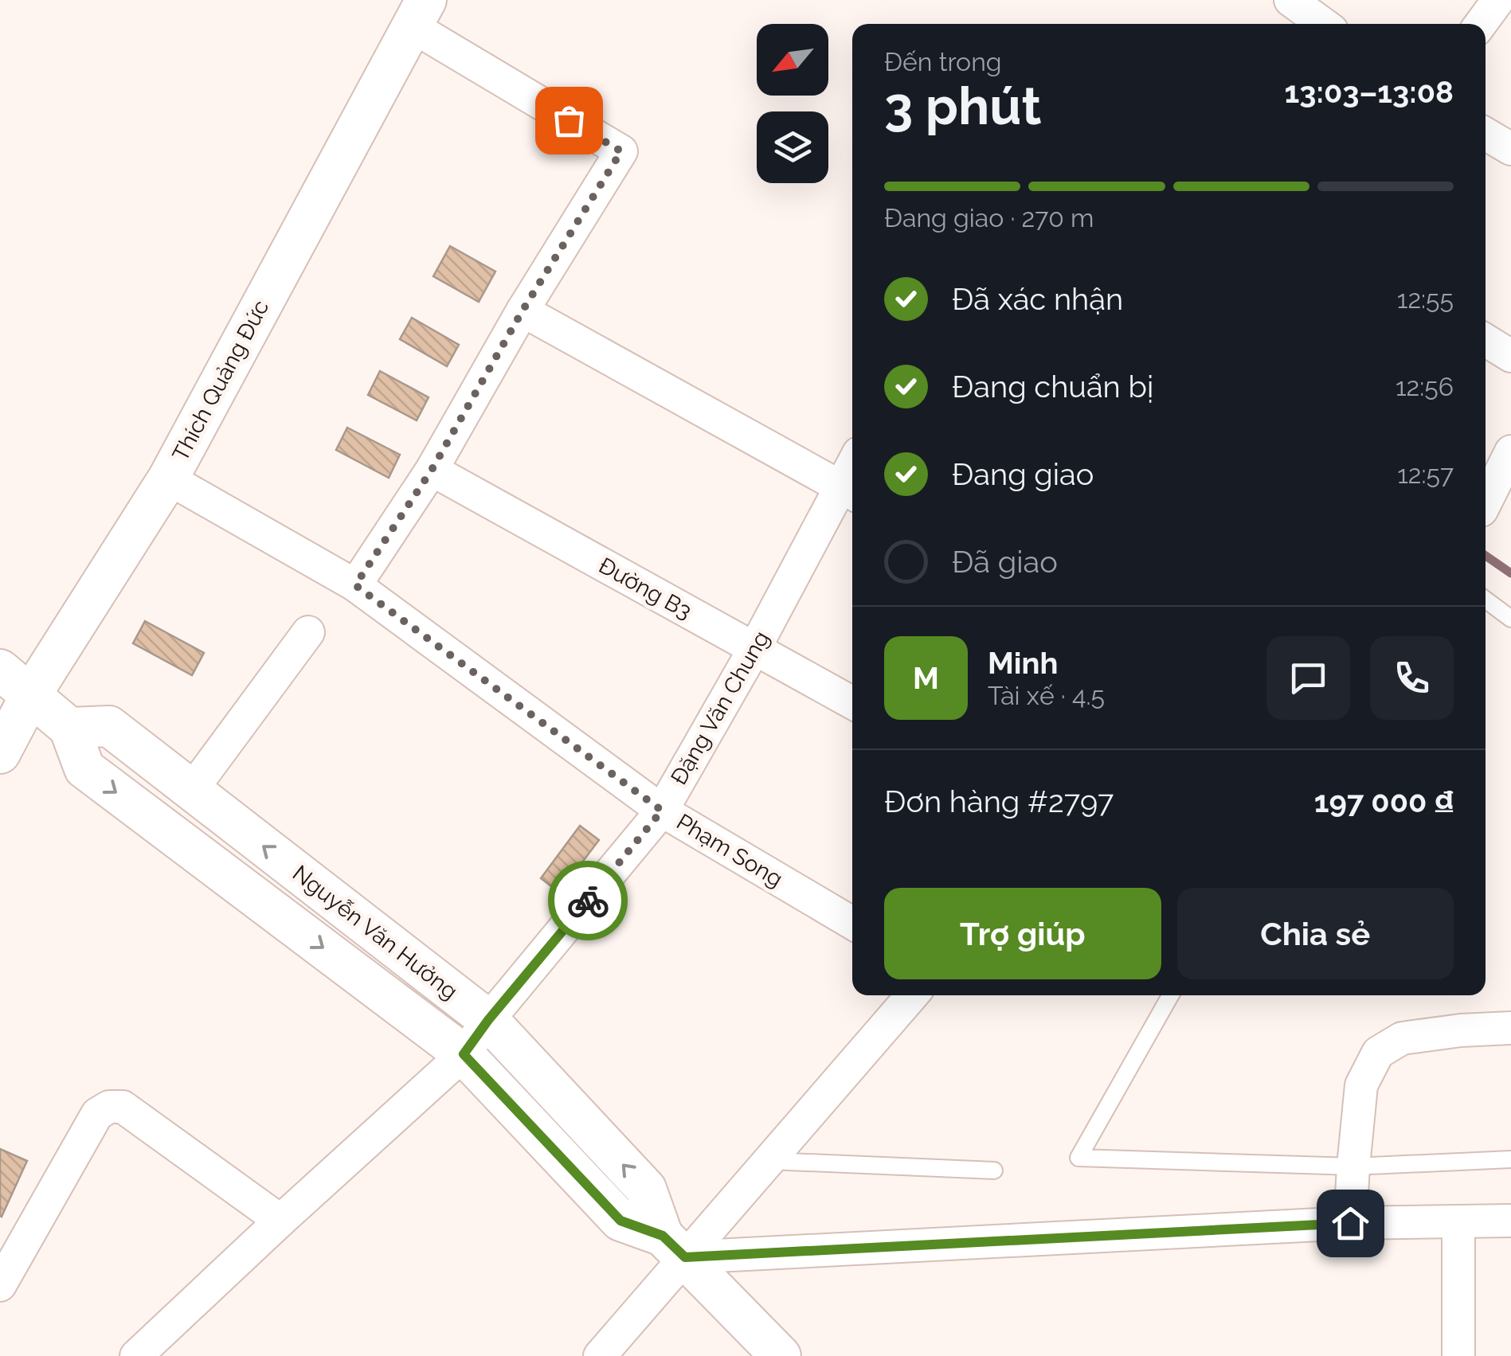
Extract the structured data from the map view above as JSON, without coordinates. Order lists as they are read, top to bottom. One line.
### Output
{"streets":{"street":["Thích Quảng Đức","Đường B3","Đặng Văn Chung","Phạm Song","Nguyễn Văn Hưởng"]},"crossings":[["Thích Quảng Đức","Phạm Song"],["Thích Quảng Đức","Nguyễn Văn Hưởng"],["Đường B3","Đặng Văn Chung"],["Đặng Văn Chung","Phạm Song"],["Đặng Văn Chung","Nguyễn Văn Hưởng"]],"north":"bottom left","page":{"heading":["3 phút","Đến trong","13:03–13:08"],"panel":["Minh","Tài xế · 4.5","Đơn hàng #2797","197 000 ₫"],"bar":"Đang giao · 270 m","list":[["Đã xác nhận","12:55"],["Đang chuẩn bị","12:56"],["Đang giao","12:57"],"Đã giao"],"round":"M","buttons":["Trợ giúp","Chia sẻ"]}}
